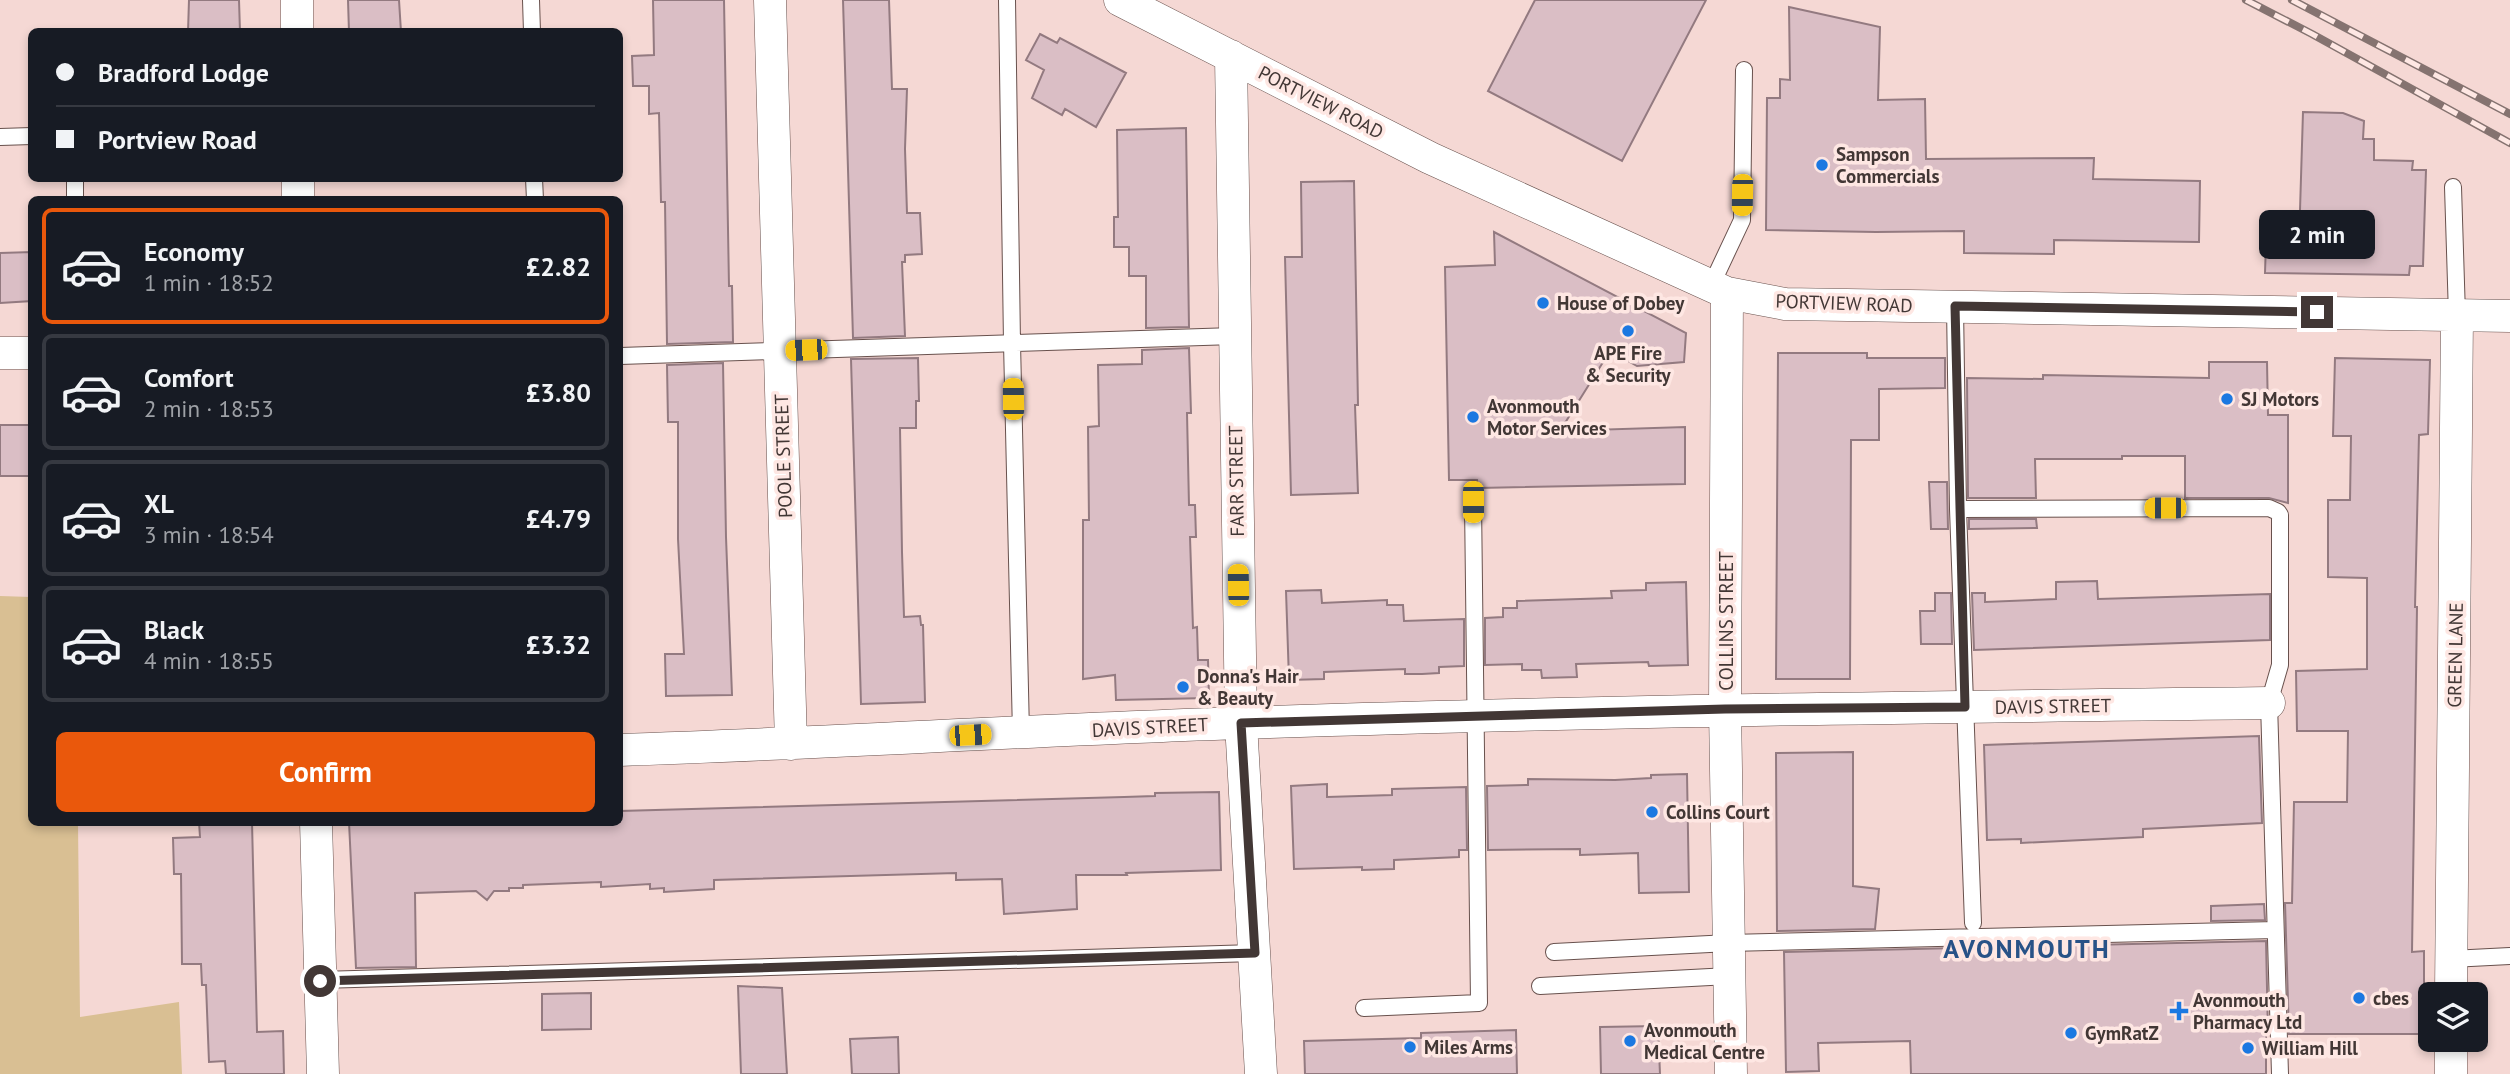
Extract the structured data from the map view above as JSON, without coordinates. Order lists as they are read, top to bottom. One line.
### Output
{"streets":{"street":["PORTVIEW ROAD","POOLE STREET","FARR STREET","COLLINS STREET","GREEN LANE","DAVIS STREET"]},"crossings":[["PORTVIEW ROAD","FARR STREET"],["PORTVIEW ROAD","COLLINS STREET"],["PORTVIEW ROAD","GREEN LANE"],["POOLE STREET","DAVIS STREET"],["FARR STREET","DAVIS STREET"],["COLLINS STREET","DAVIS STREET"]],"districts":["AVONMOUTH"],"places":{"other":["Sampson Commercials","House of Dobey","APE Fire & Security","SJ Motors","Avonmouth Motor Services","Donna's Hair & Beauty","Collins Court","cbes","GymRatZ","Avonmouth Medical Centre","Miles Arms","William Hill"],"health":["Avonmouth Pharmacy Ltd"]},"page":{"banner":["Bradford Lodge","Portview Road"],"list":[{"name":"Economy","note":"1 min · 18:52","value":"£2.82"},{"name":"Comfort","note":"2 min · 18:53","value":"£3.80"},{"name":"XL","note":"3 min · 18:54","value":"£4.79"},{"name":"Black","note":"4 min · 18:55","value":"£3.32"}],"bubble":"2 min","buttons":"Confirm"}}
